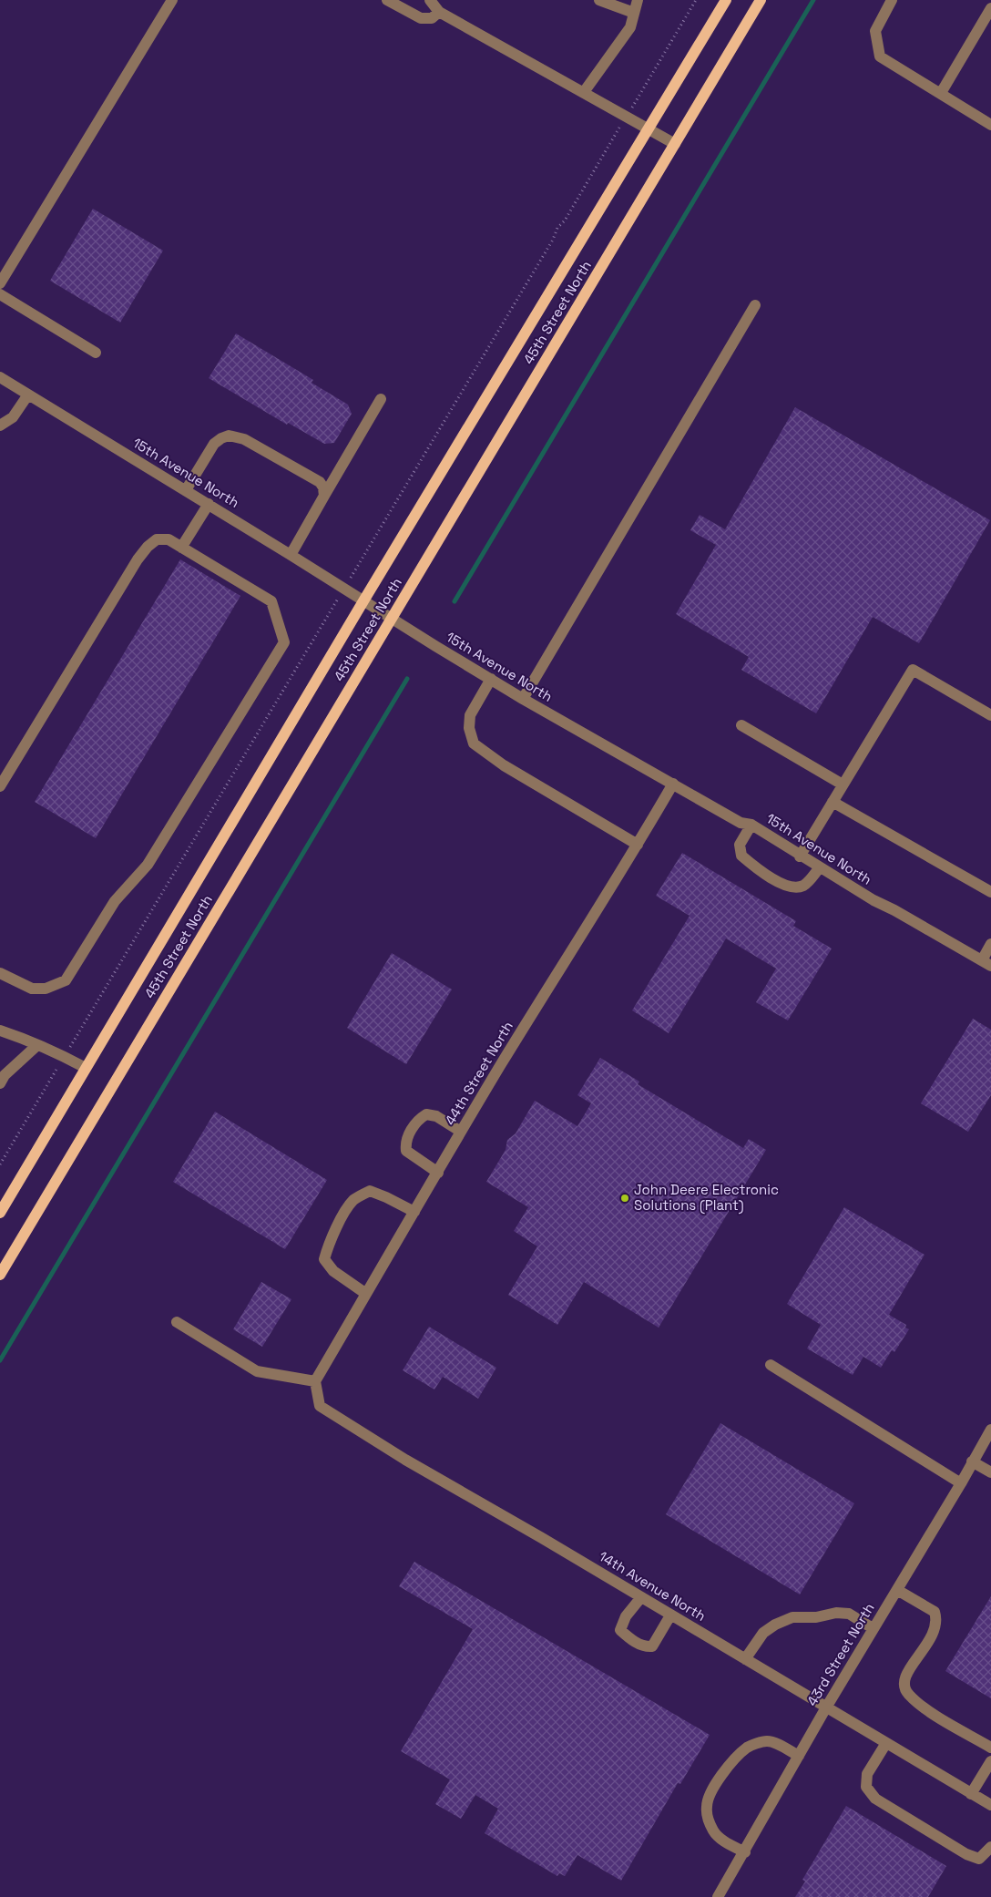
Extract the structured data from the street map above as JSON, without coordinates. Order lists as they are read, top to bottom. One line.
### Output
{"streets":{"main road":["45th Street North"],"street":["15th Avenue North","44th Street North","14th Avenue North","43rd Street North"]},"crossings":[["45th Street North","15th Avenue North"],["15th Avenue North","44th Street North"],["44th Street North","14th Avenue North"],["14th Avenue North","43rd Street North"]],"places":["John Deere Electronic Solutions (Plant)"]}
